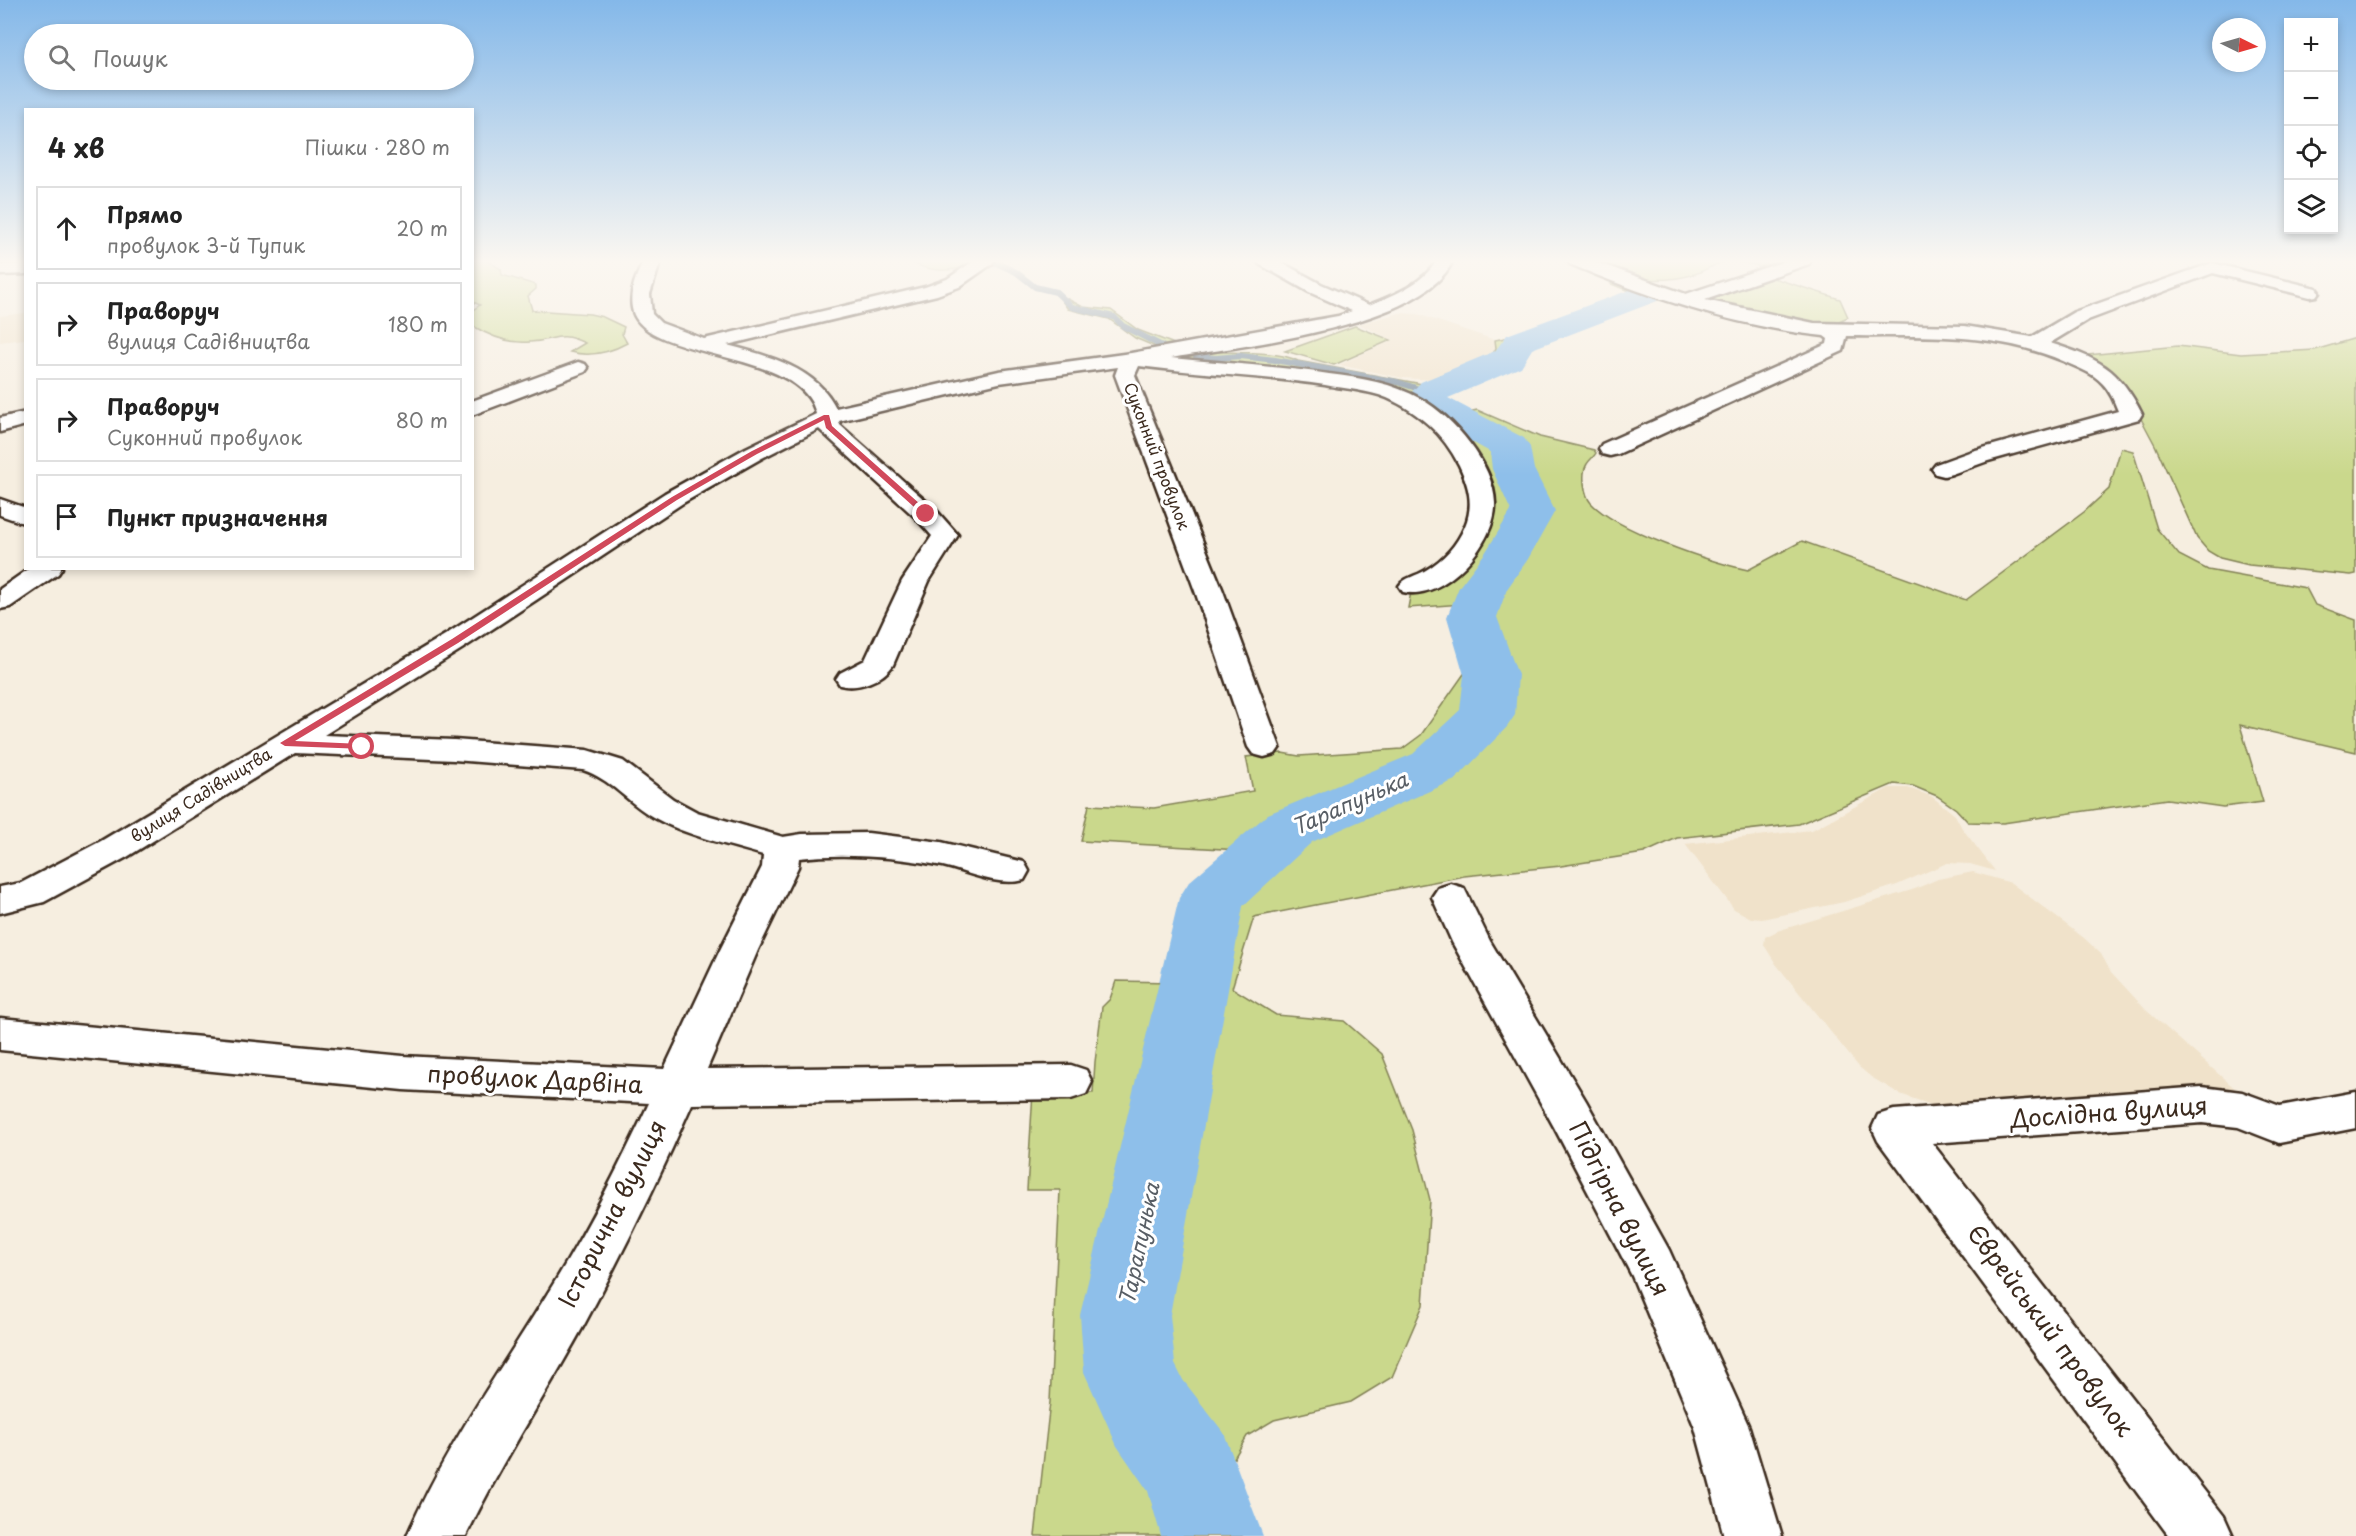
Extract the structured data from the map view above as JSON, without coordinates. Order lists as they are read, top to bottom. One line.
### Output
{"streets":{"street":["Суконний провулок","вулиця Садівництва","провулок Дарвіна","Дослідна вулиця","Підгірна вулиця","Історична вулиця","Єврейський провулок"]},"crossings":[["Суконний провулок","вулиця Садівництва"],["провулок Дарвіна","Історична вулиця"],["Дослідна вулиця","Єврейський провулок"]],"water":["Тарапунька"],"north":"right","page":{"map_buttons":["+","−"],"search":"Пошук","heading":["4 хв","Пішки · 280 m"],"list":[["Прямо","провулок 3-й Тупик","20 m"],["Праворуч","вулиця Садівництва","180 m"],["Праворуч","Суконний провулок","80 m"],"Пункт призначення"]}}
